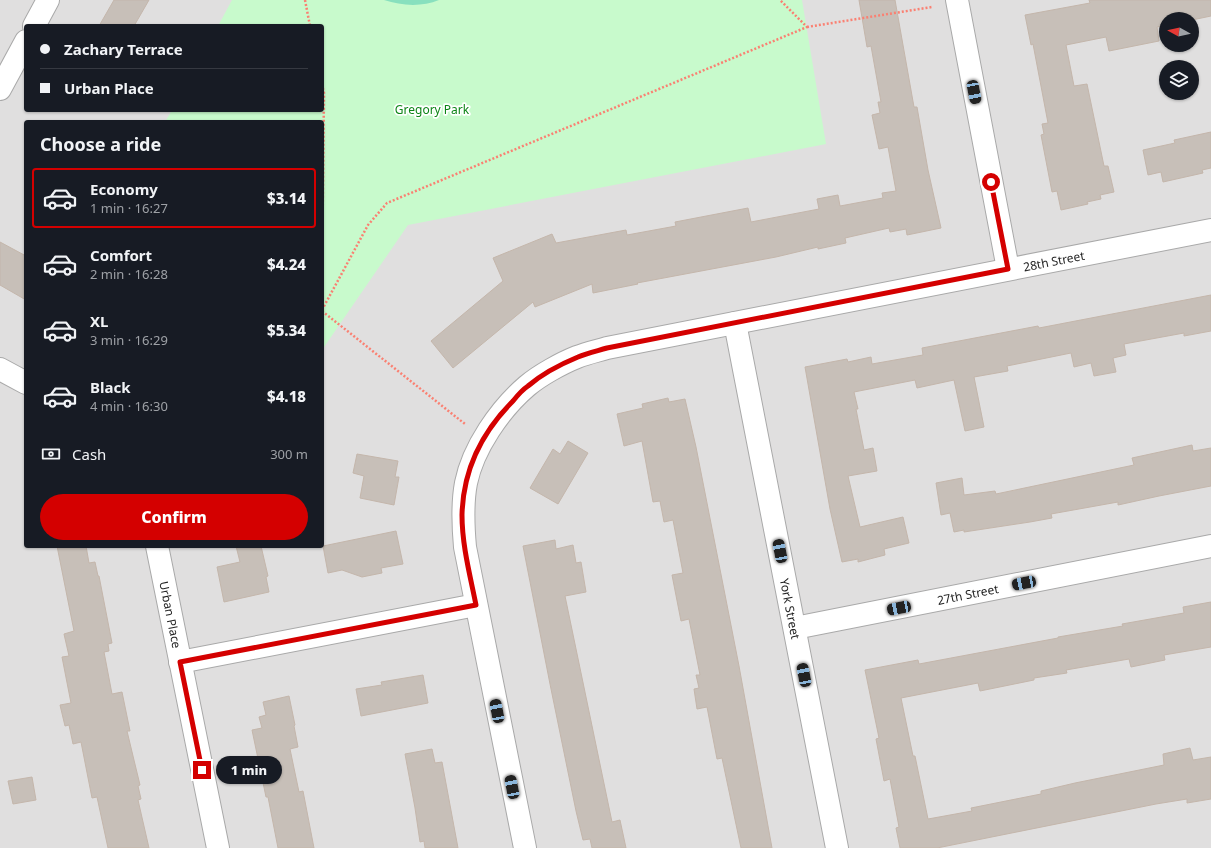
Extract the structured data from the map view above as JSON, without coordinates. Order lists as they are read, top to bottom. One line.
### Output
{"streets":{"street":["28th Street","27th Street","York Street","Urban Place"]},"crossings":[["28th Street","York Street"],["27th Street","York Street"]],"parks":["Gregory Park"],"north":"left","page":{"banner":["Zachary Terrace","Urban Place"],"heading":"Choose a ride","list":[{"name":"Economy","note":"1 min · 16:27","value":"$3.14"},{"name":"Comfort","note":"2 min · 16:28","value":"$4.24"},{"name":"XL","note":"3 min · 16:29","value":"$5.34"},{"name":"Black","note":"4 min · 16:30","value":"$4.18"}],"pay":["Cash","300 m"],"buttons":"Confirm","bubble":"1 min"}}
